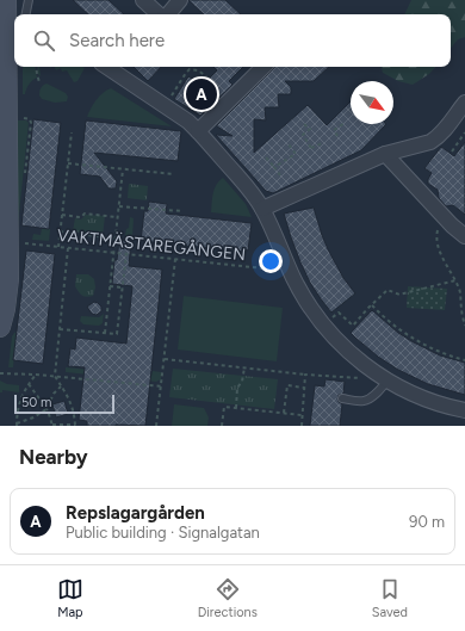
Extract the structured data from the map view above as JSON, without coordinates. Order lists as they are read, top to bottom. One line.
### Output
{"streets":{"path":["VAKTMÄSTAREGÅNGEN"]},"scale_bar":"50 m","north":"bottom right","page":{"search":"Search here","pins":"A","scale":"50 m","heading":"Nearby","list":[{"mark":"A","name":"Repslagargården","note":"Public building · Signalgatan","value":"90 m"}],"nav":["Map","Directions","Saved"]}}
